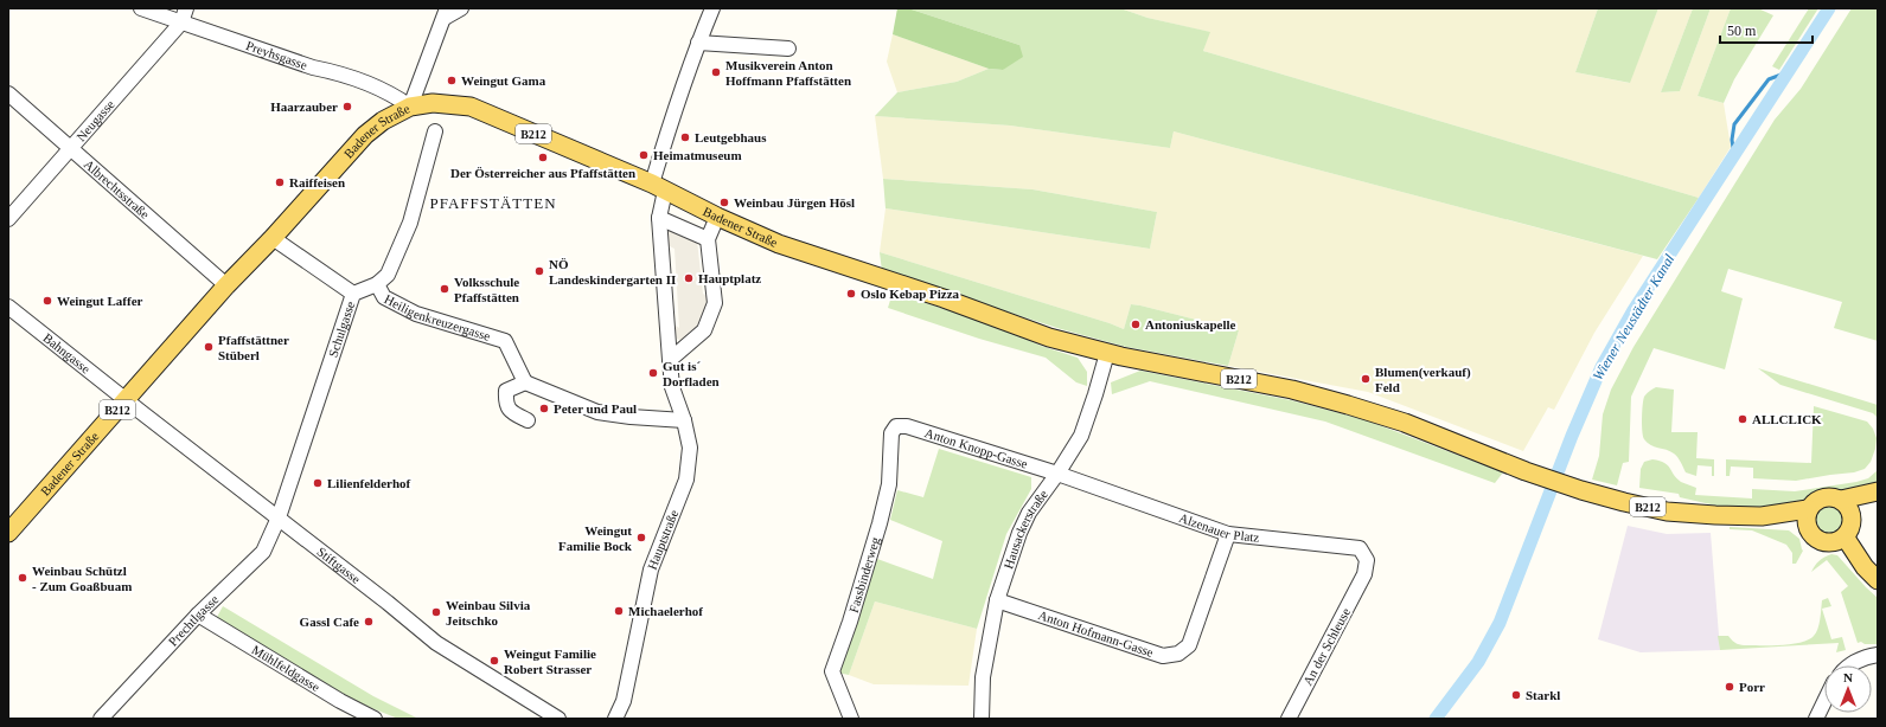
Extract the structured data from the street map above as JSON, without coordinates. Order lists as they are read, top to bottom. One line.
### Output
{"streets":{"main road":["Badener Straße","B212"],"street":["Preyhsgasse","Neugasse","Albrechtsstraße","Heiligenkreuzergasse","Schulgasse","Bahngasse","Anton Knopp-Gasse","Alzenauer Platz","Hausackerstraße","Hauptstraße","Stiftgasse","Fassbinderweg","Prechtlgasse","Anton Hofmann-Gasse","An der Schleuse","Mühlfeldgasse"]},"crossings":[["Preyhsgasse","Neugasse"],["Preyhsgasse","Badener Straße"],["Neugasse","Albrechtsstraße"],["Badener Straße","B212"],["Badener Straße","Albrechtsstraße"],["Badener Straße","Bahngasse"],["Badener Straße","Hausackerstraße"],["Badener Straße","Stiftgasse"],["B212","Hausackerstraße"],["Heiligenkreuzergasse","Schulgasse"],["Schulgasse","Stiftgasse"],["Schulgasse","Prechtlgasse"],["Bahngasse","Stiftgasse"],["Anton Knopp-Gasse","Alzenauer Platz"],["Anton Knopp-Gasse","Hausackerstraße"],["Anton Knopp-Gasse","Fassbinderweg"],["Alzenauer Platz","Hausackerstraße"],["Alzenauer Platz","Anton Hofmann-Gasse"],["Alzenauer Platz","An der Schleuse"],["Hausackerstraße","Anton Hofmann-Gasse"],["Stiftgasse","Prechtlgasse"],["Prechtlgasse","Mühlfeldgasse"]],"districts":["PFAFFSTÄTTEN"],"water":["Wiener Neustädter Kanal"],"places":["Musikverein Anton Hoffmann Pfaffstätten","Weingut Gama","Haarzauber","Leutgebhaus","Heimatmuseum","Der Österreicher aus Pfaffstätten","Raiffeisen","Weinbau Jürgen Hösl","NÖ Landeskindergarten II","Hauptplatz","Volksschule Pfaffstätten","Oslo Kebap Pizza","Weingut Laffer","Antoniuskapelle","Pfaffstättner Stüberl","Gut is´ Dorfladen","Blumen(verkauf) Feld","Peter und Paul","ALLCLICK","Lilienfelderhof","Weingut Familie Bock","Weinbau Schützl - Zum Goaßbuam","Michaelerhof","Weinbau Silvia Jeitschko","Gassl Cafe","Weingut Familie Robert Strasser","Porr","Starkl"],"scale_bar":"50 m","north":"top"}
